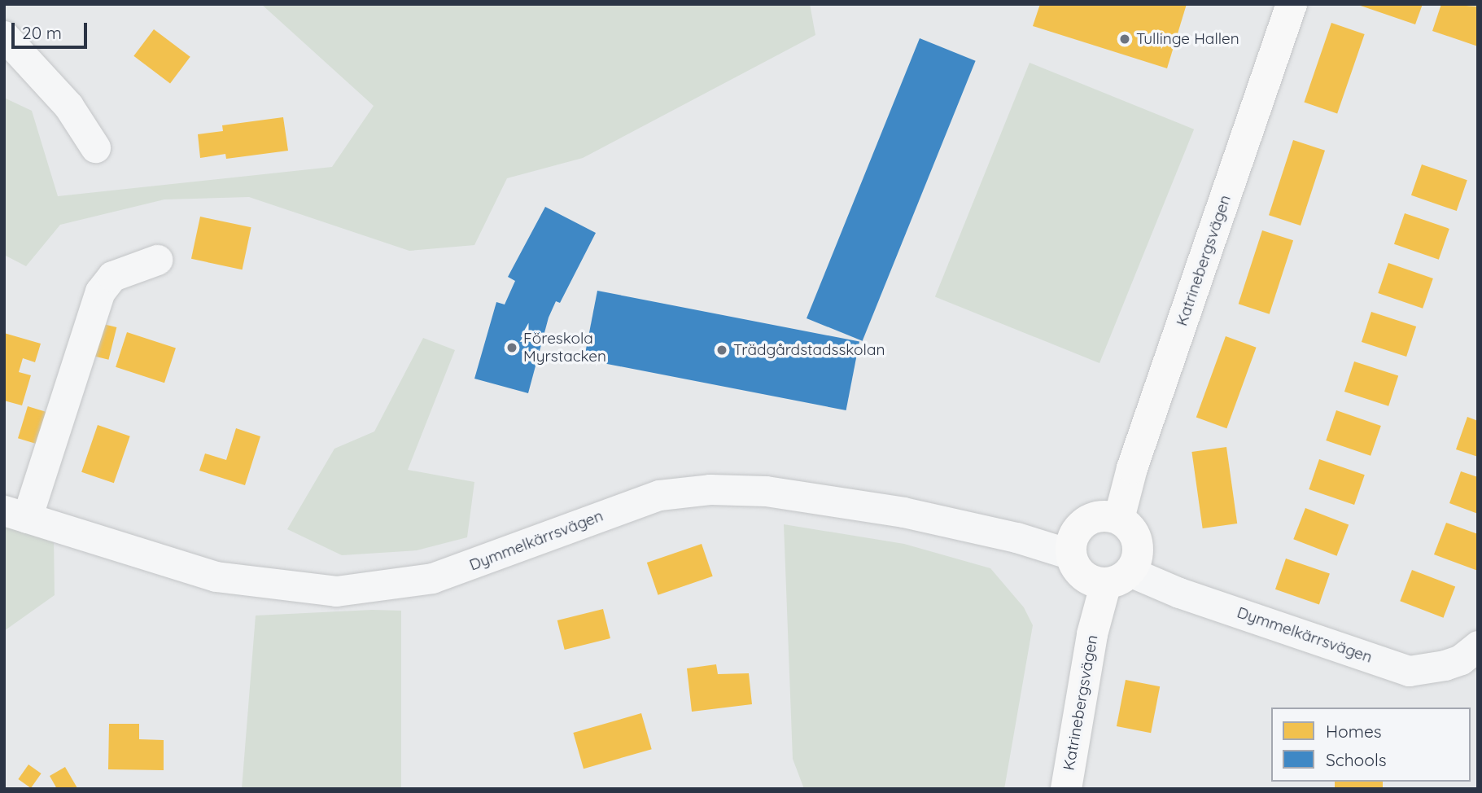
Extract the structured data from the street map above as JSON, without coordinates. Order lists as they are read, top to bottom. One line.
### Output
{"streets":{"street":["Katrinebergsvägen","Dymmelkärrsvägen"]},"crossings":[["Katrinebergsvägen","Dymmelkärrsvägen"]],"places":["Tullinge Hallen","Föreskola Myrstacken","Trädgårdstadsskolan"],"legend":["Homes","Schools"],"scale_bar":"20 m"}
